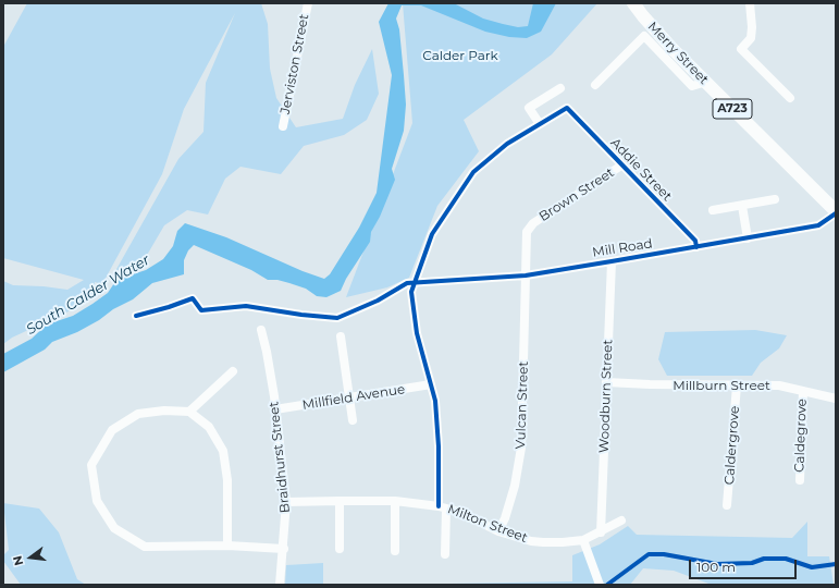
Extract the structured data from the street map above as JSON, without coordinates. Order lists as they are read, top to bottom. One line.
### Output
{"streets":{"main road":["Merry Street","A723"],"street":["Jerviston Street","Addie Street","Brown Street","Mill Road","Millburn Street","Woodburn Street","Millfield Avenue","Vulcan Street","Caldegrove","Caldergrove","Braidhurst Street","Milton Street"]},"crossings":[["Merry Street","Mill Road"],["Addie Street","Brown Street"],["Addie Street","Mill Road"],["Brown Street","Mill Road"],["Brown Street","Vulcan Street"],["Mill Road","Woodburn Street"],["Mill Road","Vulcan Street"],["Millburn Street","Woodburn Street"],["Millburn Street","Caldegrove"],["Millburn Street","Caldergrove"],["Woodburn Street","Milton Street"],["Millfield Avenue","Braidhurst Street"],["Vulcan Street","Milton Street"],["Braidhurst Street","Milton Street"]],"water":["South Calder Water"],"parks":["Calder Park"],"scale_bar":"100 m","north":"left"}
